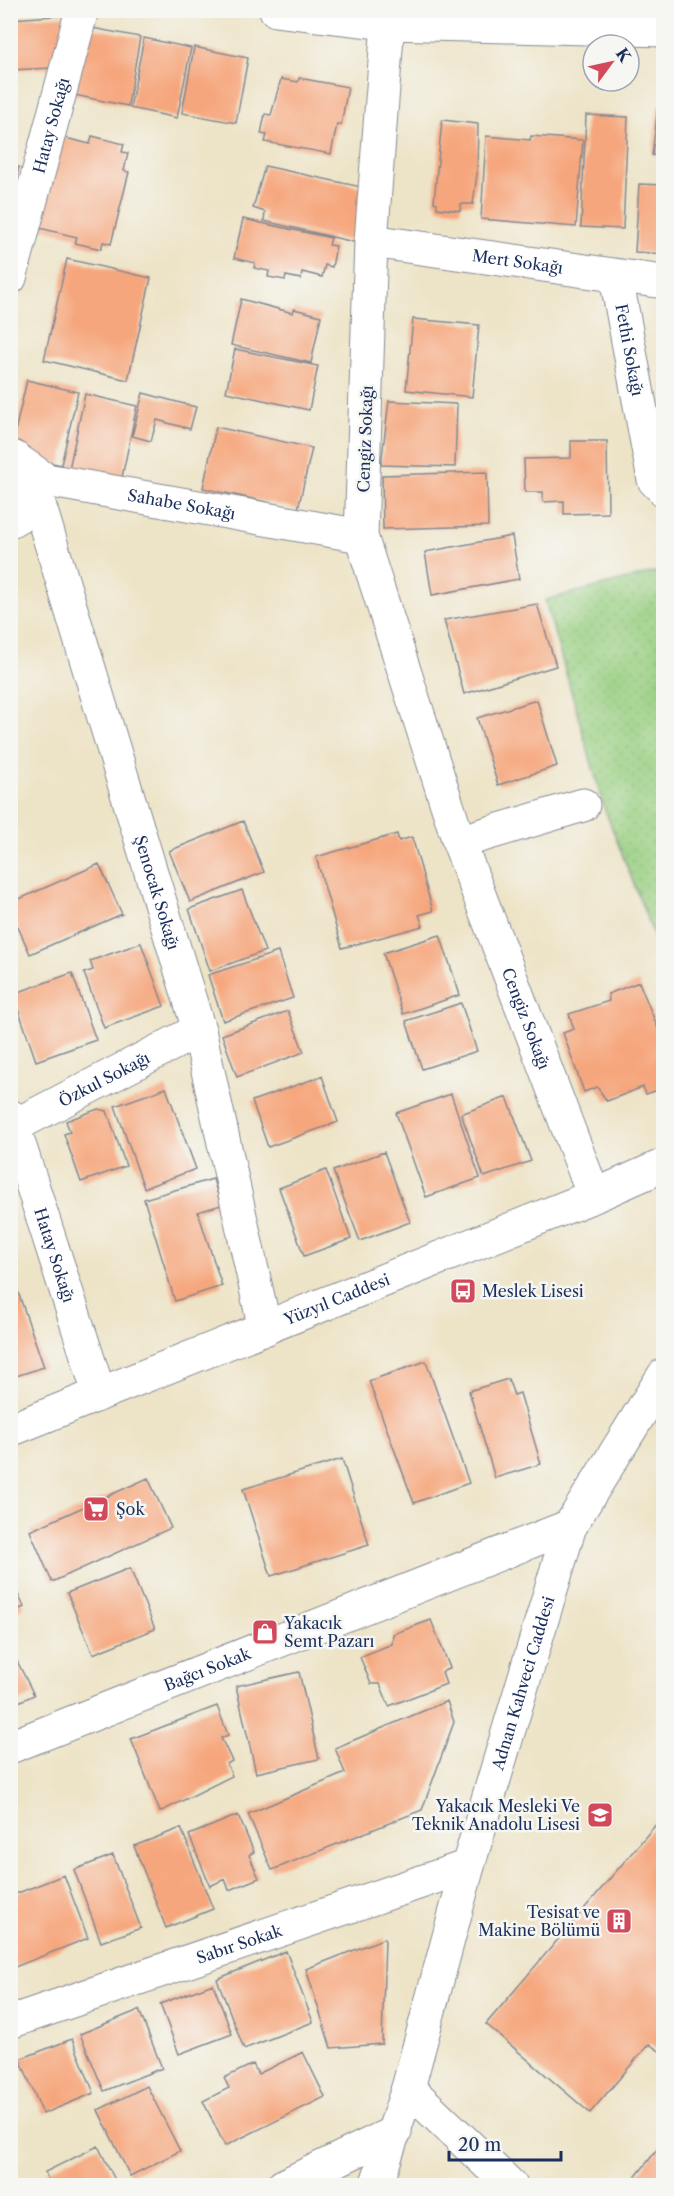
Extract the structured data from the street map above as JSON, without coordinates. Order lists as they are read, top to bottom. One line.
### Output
{"streets":{"street":["Hatay Sokağı","Mert Sokağı","Fethi Sokağı","Cengiz Sokağı","Sahabe Sokağı","Şenocak Sokağı","Özkul Sokağı","Yüzyıl Caddesi","Bağcı Sokak","Adnan Kahveci Caddesi","Sabır Sokak"]},"crossings":[["Hatay Sokağı","Özkul Sokağı"],["Hatay Sokağı","Yüzyıl Caddesi"],["Mert Sokağı","Fethi Sokağı"],["Mert Sokağı","Cengiz Sokağı"],["Cengiz Sokağı","Sahabe Sokağı"],["Cengiz Sokağı","Yüzyıl Caddesi"],["Şenocak Sokağı","Özkul Sokağı"],["Şenocak Sokağı","Yüzyıl Caddesi"],["Bağcı Sokak","Adnan Kahveci Caddesi"],["Adnan Kahveci Caddesi","Sabır Sokak"]],"places":{"bus stop":["Meslek Lisesi"],"supermarket":["Şok"],"shop":["Yakacık Semt Pazarı"],"school or university":["Yakacık Mesleki Ve Teknik Anadolu Lisesi"],"building":["Tesisat ve Makine Bölümü"]},"scale_bar":"20 m","north":"top right"}
